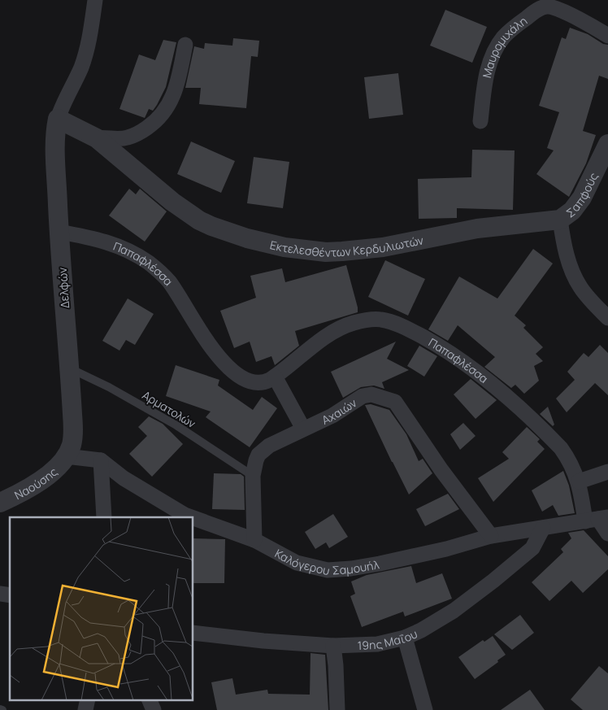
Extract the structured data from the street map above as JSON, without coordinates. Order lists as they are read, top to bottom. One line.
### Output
{"streets":{"street":["Μαυρομιχάλη","Σαπφούς","Εκτελεσθέντων Κερδυλιωτών","Παπαφλέσσα","Δελφών","Αχαιών","Ναούσης","Καλόγερου Σαμουήλ","19ης Μαΐου"],"lane":["Αρματολών"]},"crossings":[["Σαπφούς","Εκτελεσθέντων Κερδυλιωτών"],["Εκτελεσθέντων Κερδυλιωτών","Δελφών"],["Παπαφλέσσα","Δελφών"],["Παπαφλέσσα","Καλόγερου Σαμουήλ"],["Δελφών","Αρματολών"],["Δελφών","Ναούσης"],["Αρματολών","Αχαιών"],["Αχαιών","Καλόγερου Σαμουήλ"],["Καλόγερου Σαμουήλ","19ης Μαΐου"]]}
